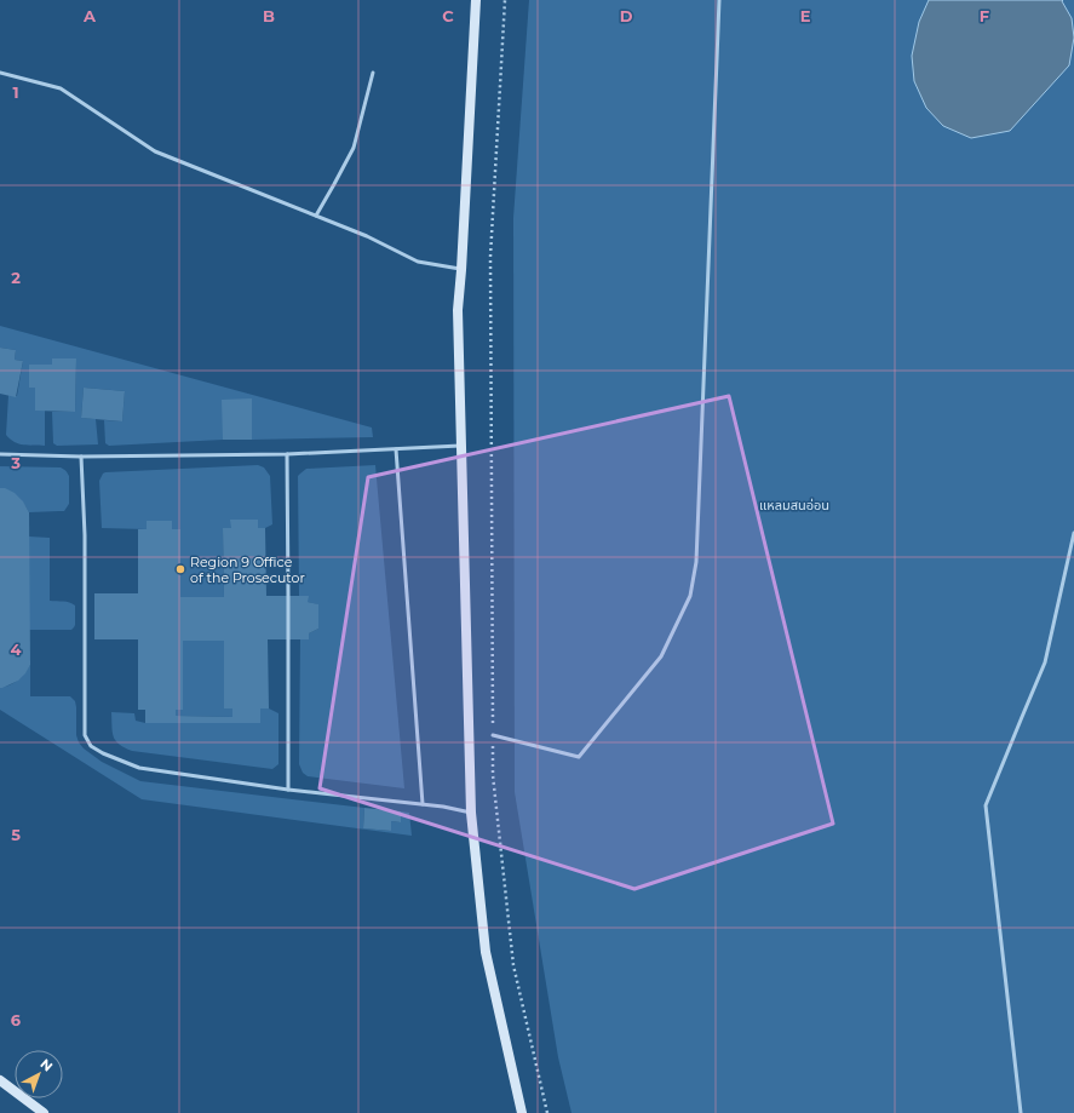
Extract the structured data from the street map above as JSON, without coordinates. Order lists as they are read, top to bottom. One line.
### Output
{"parks":["แหลมสนอ่อน"],"places":["Region 9 Office of the Prosecutor"],"north":"top right","grid":{"columns":["A","B","C","D","E","F"],"rows":["1","2","3","4","5","6"]}}
